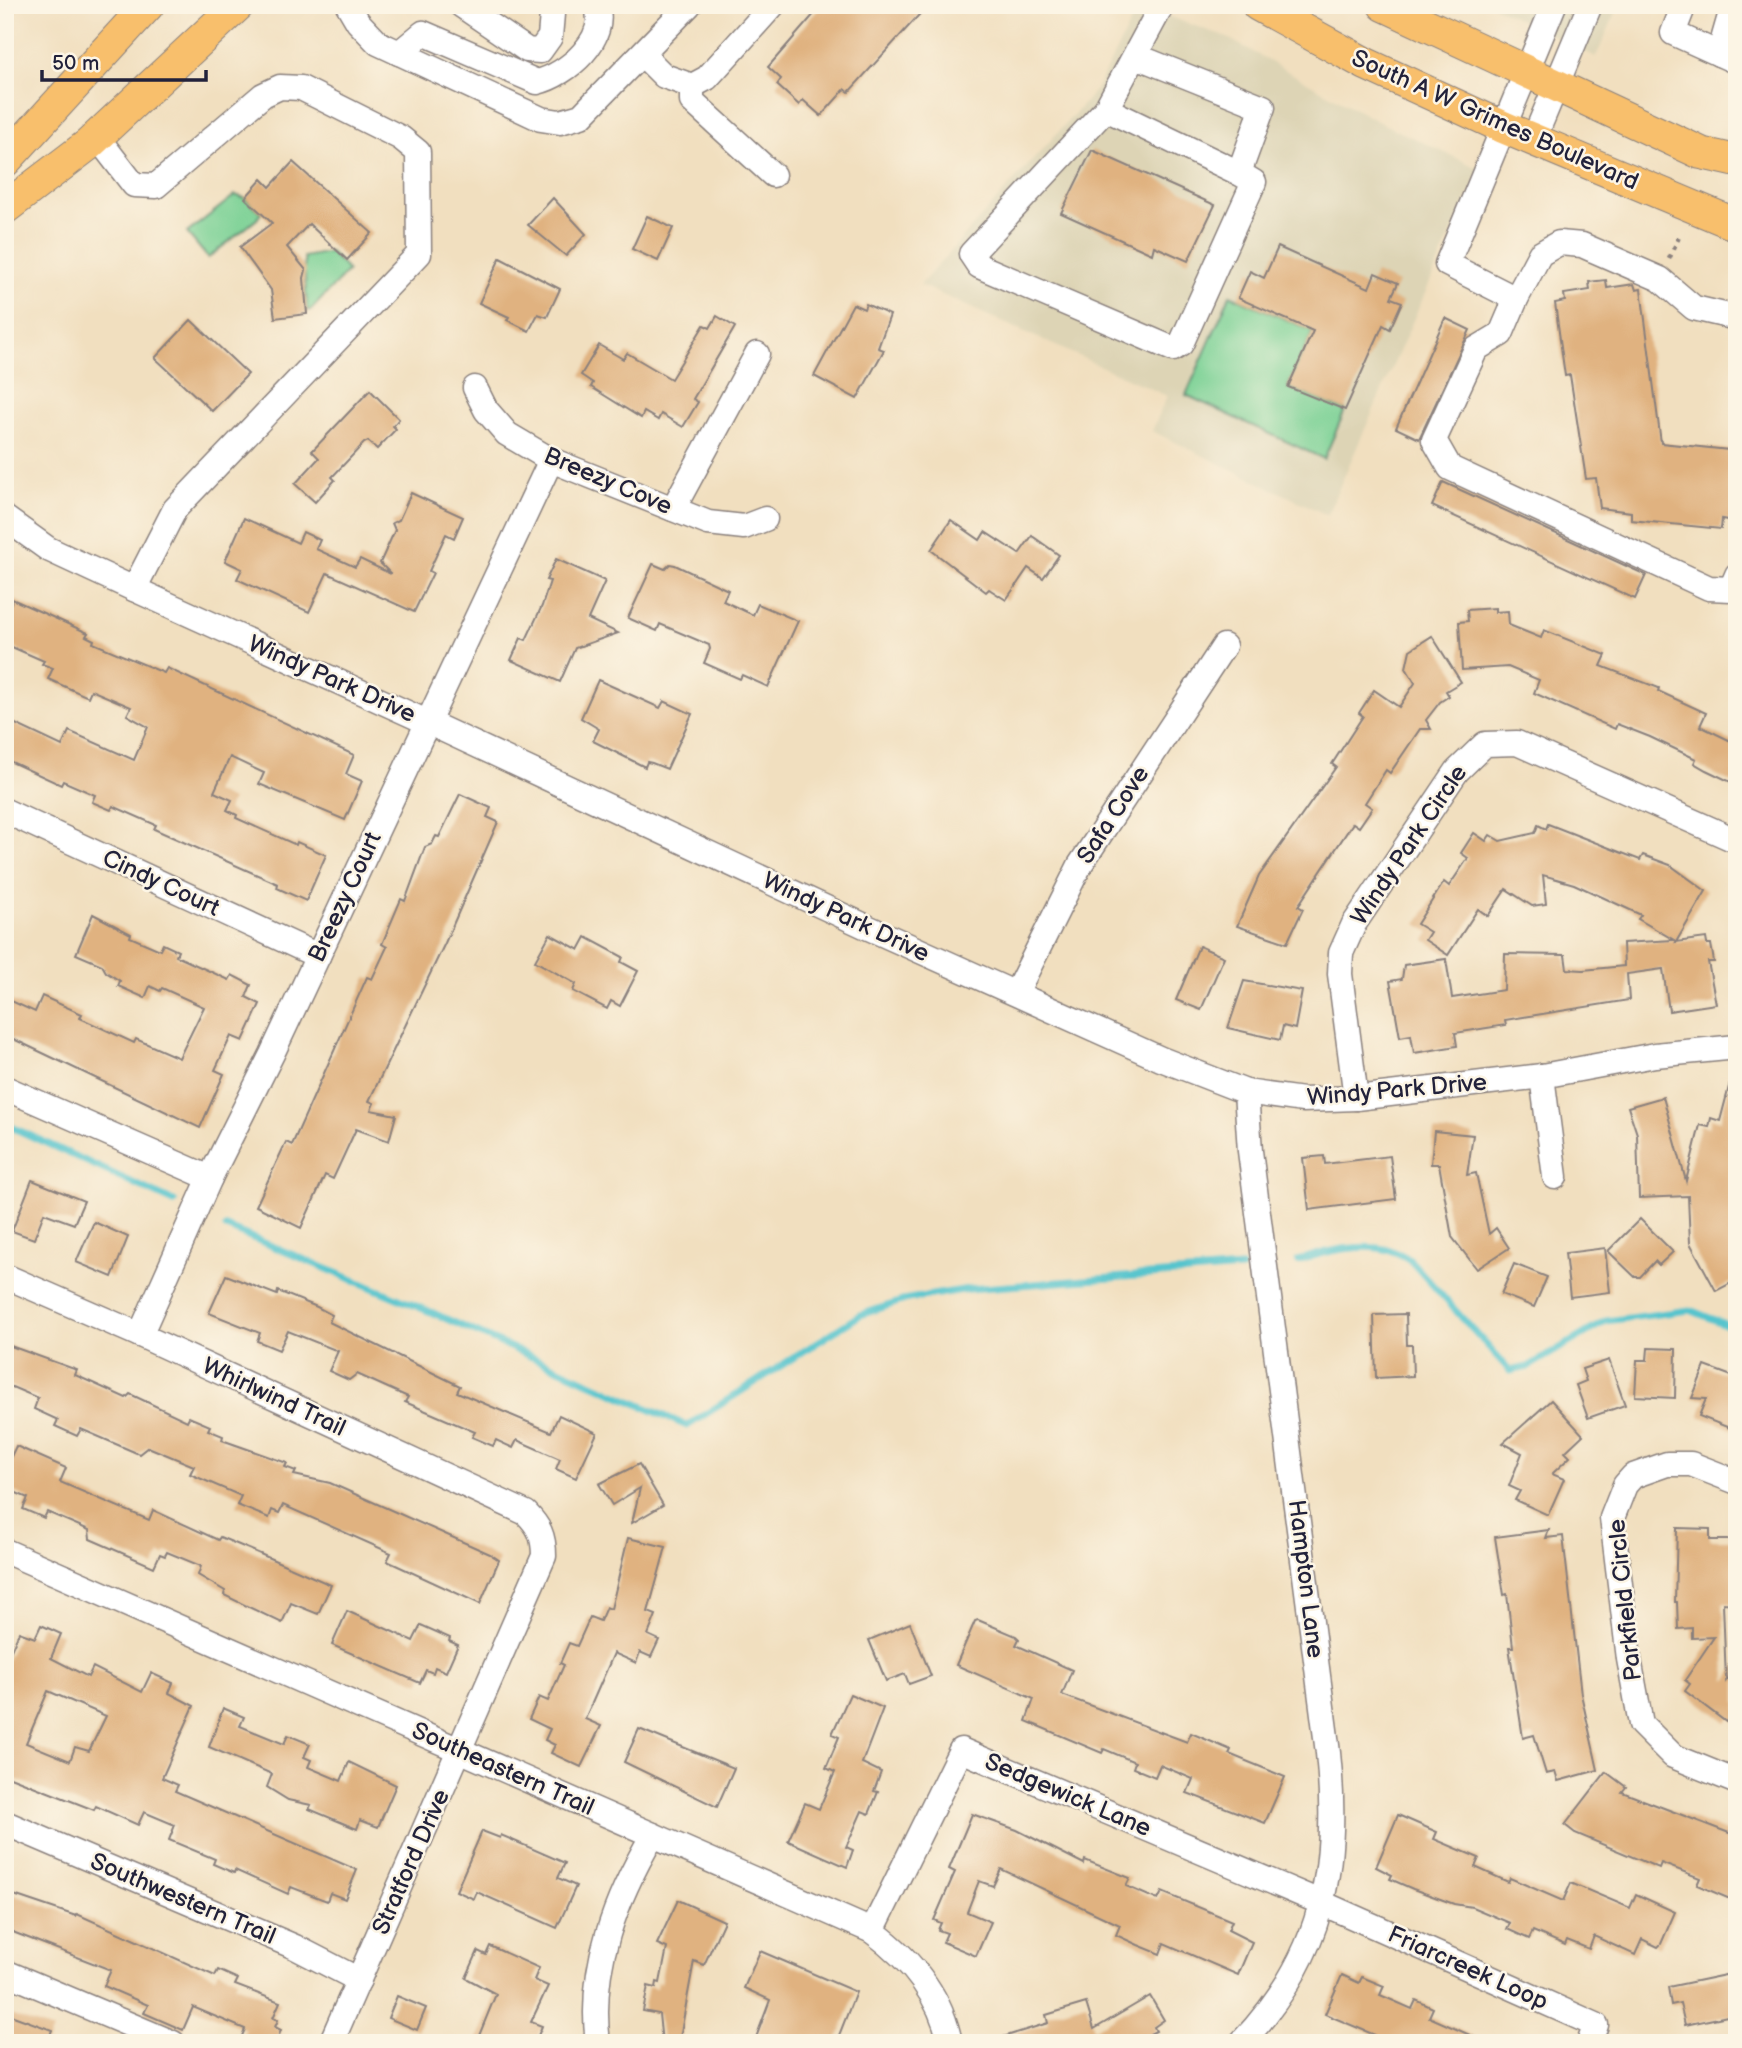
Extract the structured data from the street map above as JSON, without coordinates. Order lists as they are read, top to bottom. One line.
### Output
{"streets":{"main road":["South A W Grimes Boulevard"],"street":["Breezy Cove","Windy Park Drive","Safa Cove","Windy Park Circle","Cindy Court","Breezy Court","Whirlwind Trail","Hampton Lane","Parkfield Circle","Southeastern Trail","Sedgewick Lane","Stratford Drive","Southwestern Trail","Friarcreek Loop"]},"crossings":[["Breezy Cove","Breezy Court"],["Windy Park Drive","Safa Cove"],["Windy Park Drive","Windy Park Circle"],["Windy Park Drive","Breezy Court"],["Windy Park Drive","Hampton Lane"],["Cindy Court","Breezy Court"],["Breezy Court","Whirlwind Trail"],["Whirlwind Trail","Stratford Drive"],["Hampton Lane","Sedgewick Lane"],["Hampton Lane","Friarcreek Loop"],["Southeastern Trail","Sedgewick Lane"],["Southeastern Trail","Stratford Drive"],["Sedgewick Lane","Friarcreek Loop"],["Stratford Drive","Southwestern Trail"]],"scale_bar":"50 m"}
